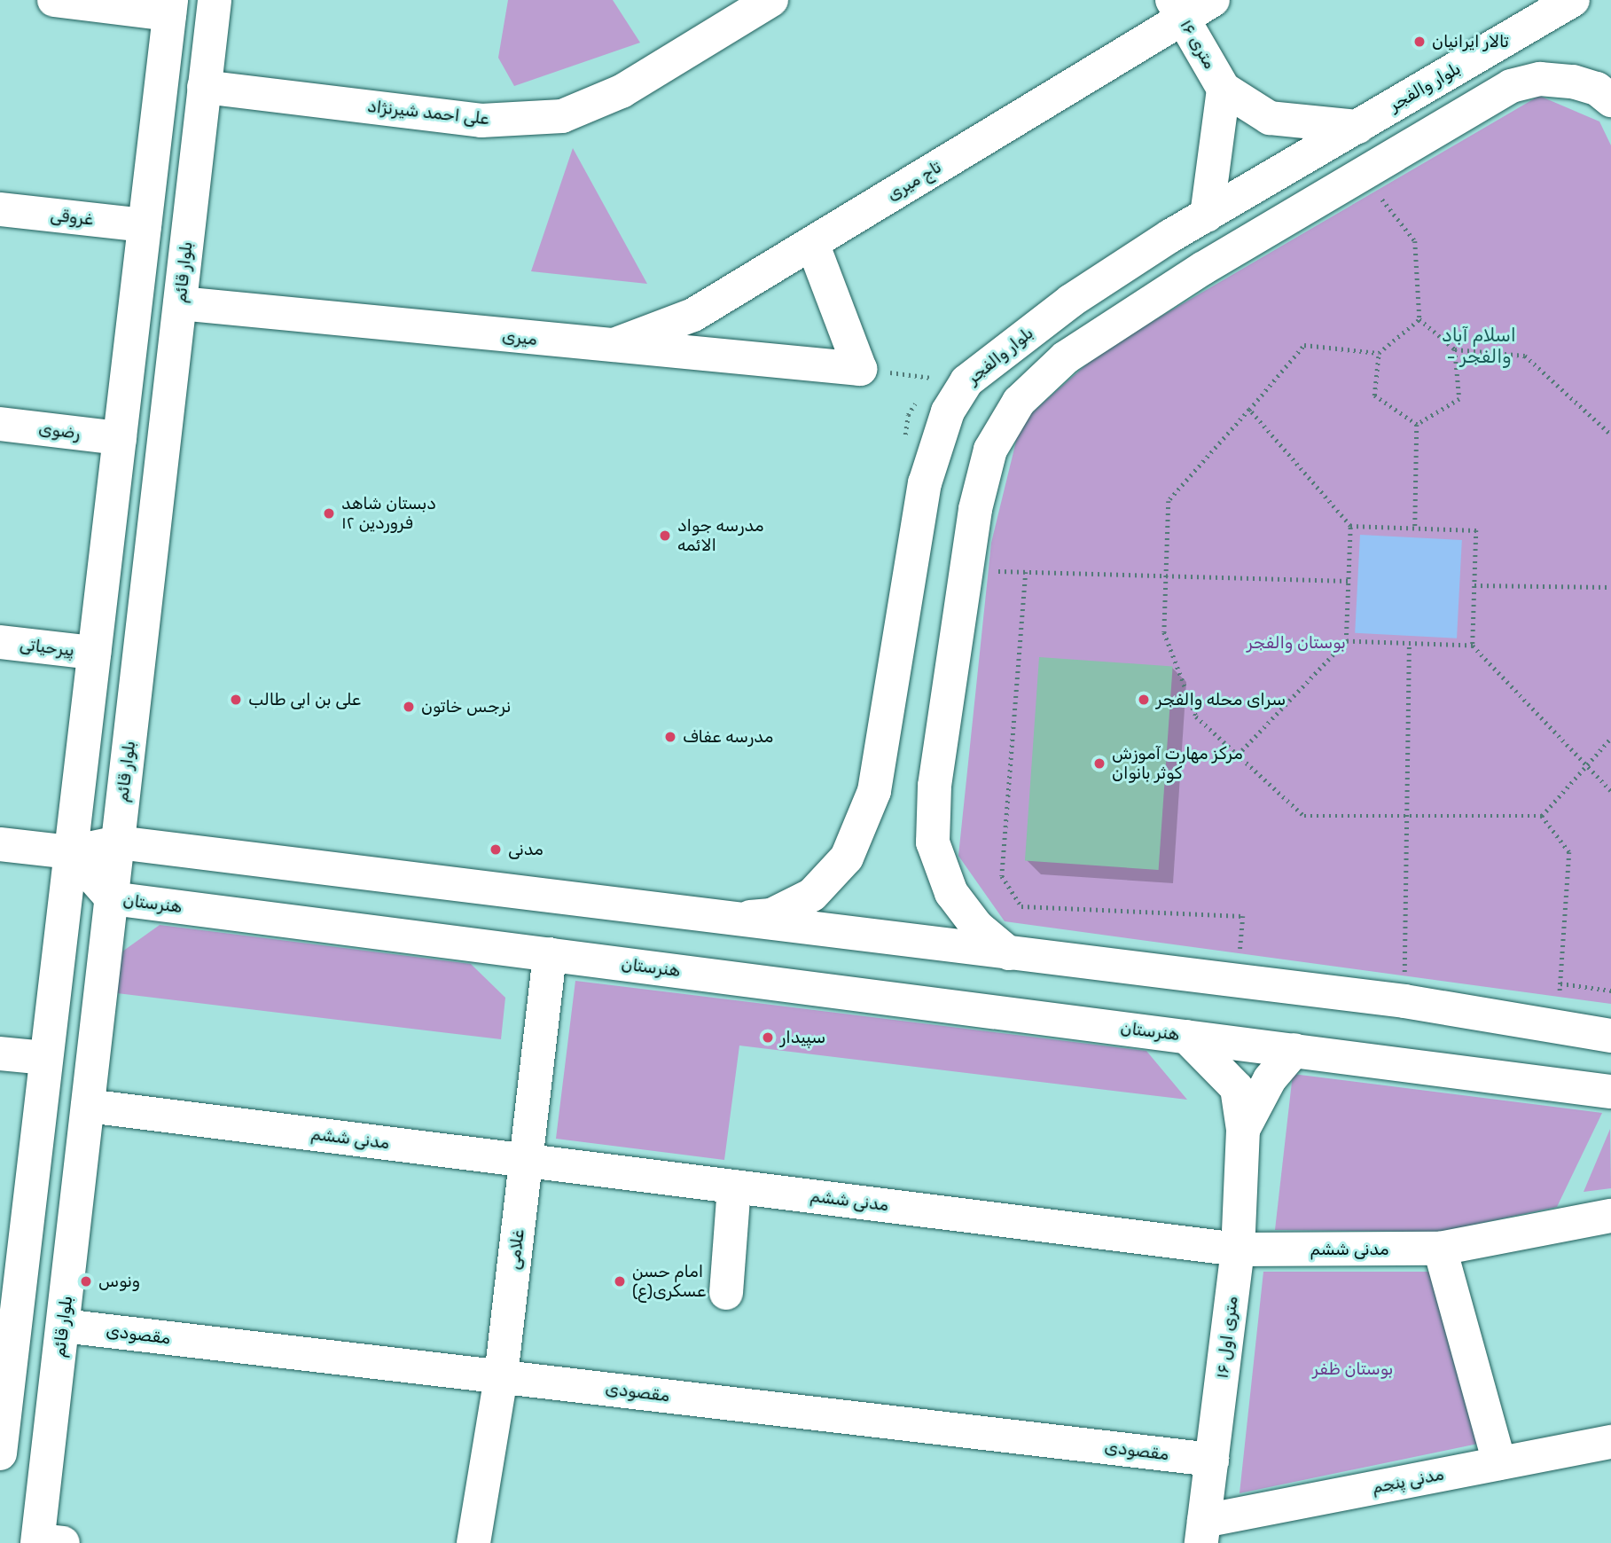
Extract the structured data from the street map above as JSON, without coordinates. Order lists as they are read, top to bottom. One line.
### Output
{"streets":{"main road":["۱۶ متری","بلوار والفجر","علی احمد شیرنژاد","تاج میری","غروقی","بلوار قائم","میری","رضوی","پیرحیاتی","هنرستان","مدنی ششم","غلامی","مقصودی","۱۶ متری اول","مدنی پنجم"]},"crossings":[["۱۶ متری","تاج میری"],["علی احمد شیرنژاد","بلوار قائم"],["تاج میری","میری"],["بلوار قائم","میری"],["بلوار قائم","هنرستان"],["بلوار قائم","مدنی ششم"],["بلوار قائم","مقصودی"],["هنرستان","غلامی"],["هنرستان","۱۶ متری اول"],["مدنی ششم","غلامی"],["مدنی ششم","۱۶ متری اول"],["غلامی","مقصودی"],["مقصودی","۱۶ متری اول"],["۱۶ متری اول","مدنی پنجم"]],"districts":["اسلام آباد - والفجر"],"parks":["بوستان والفجر","بوستان ظفر"],"places":["تالار ایرانیان","دبستان شاهد ۱۲ فروردین","مدرسه جواد الائمه","علی بن ابی طالب","سرای محله والفجر","نرجس خاتون","مدرسه عفاف","مرکز مهارت آموزش کوثر بانوان","مدنی","سپیدار","ونوس","امام حسن عسکری(ع)"]}
